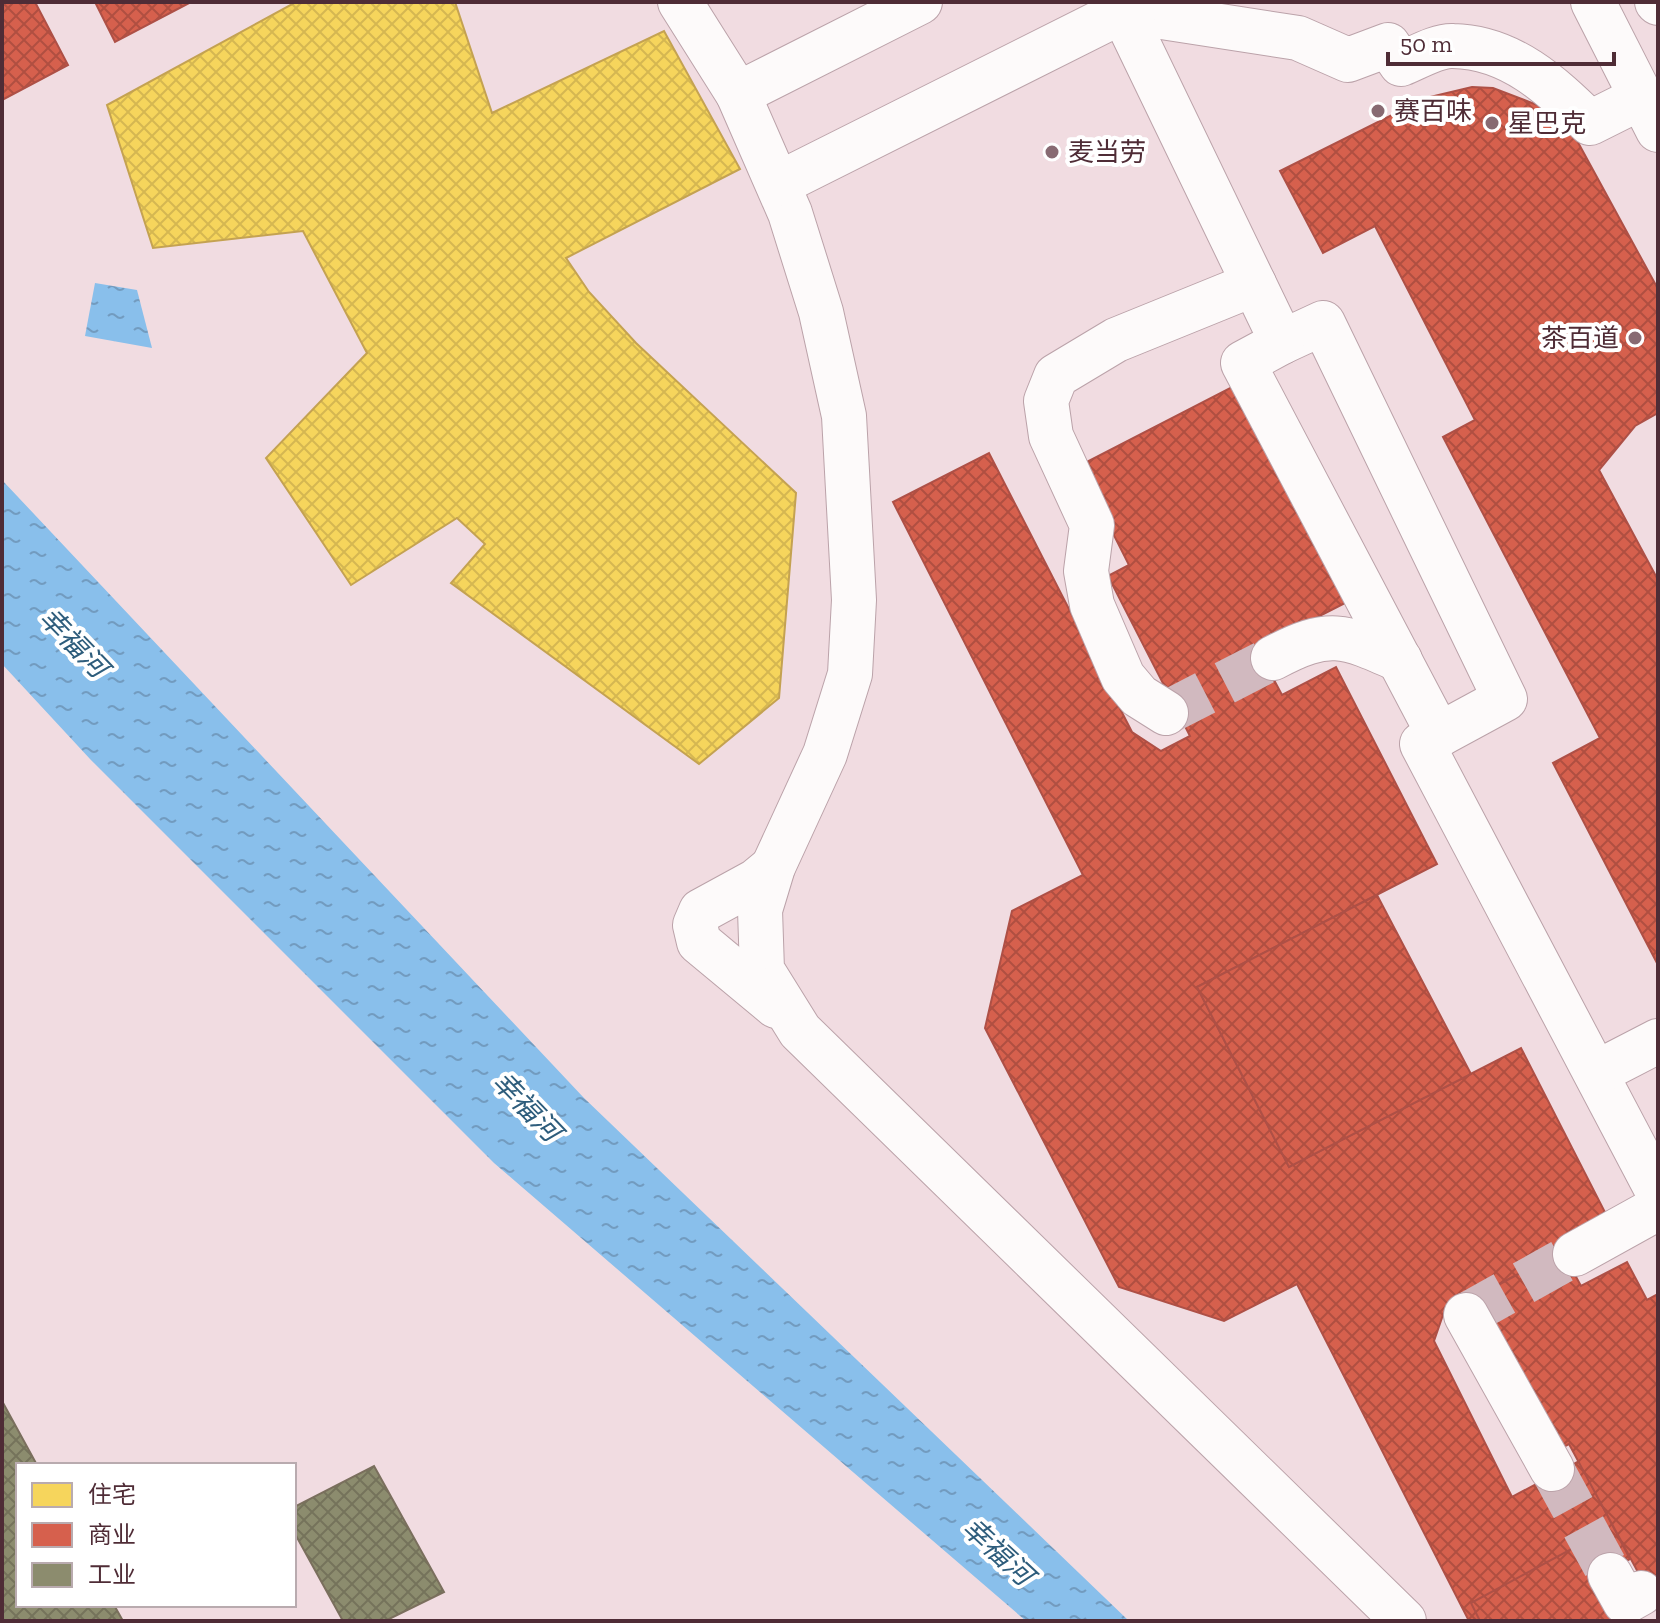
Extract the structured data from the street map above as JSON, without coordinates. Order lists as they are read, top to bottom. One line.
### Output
{"water":["幸福河"],"places":["赛百味","星巴克","麦当劳","茶百道"],"legend":["住宅","商业","工业"],"scale_bar":"50 m"}
